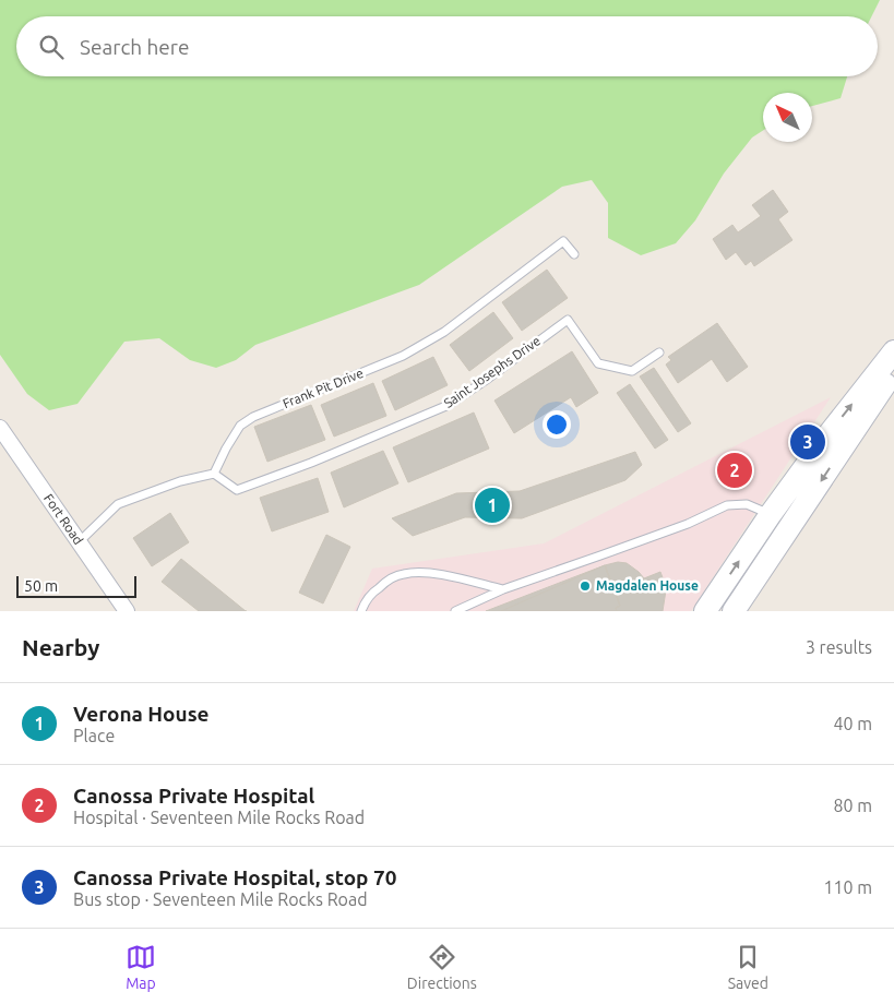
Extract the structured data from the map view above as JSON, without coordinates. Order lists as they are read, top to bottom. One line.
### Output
{"streets":{"street":["Fort Road"],"lane":["Saint Josephs Drive","Frank Pit Drive"]},"crossings":[["Saint Josephs Drive","Frank Pit Drive"]],"places":["Magdalen House"],"scale_bar":"50 m","north":"top left","page":{"search":"Search here","pins":["3","2","1"],"scale":"50 m","heading":["Nearby","3 results"],"list":[{"mark":"1","name":"Verona House","note":"Place","value":"40 m"},{"mark":"2","name":"Canossa Private Hospital","note":"Hospital · Seventeen Mile Rocks Road","value":"80 m"},{"mark":"3","name":"Canossa Private Hospital, stop 70","note":"Bus stop · Seventeen Mile Rocks Road","value":"110 m"}],"nav":["Map","Directions","Saved"]}}
